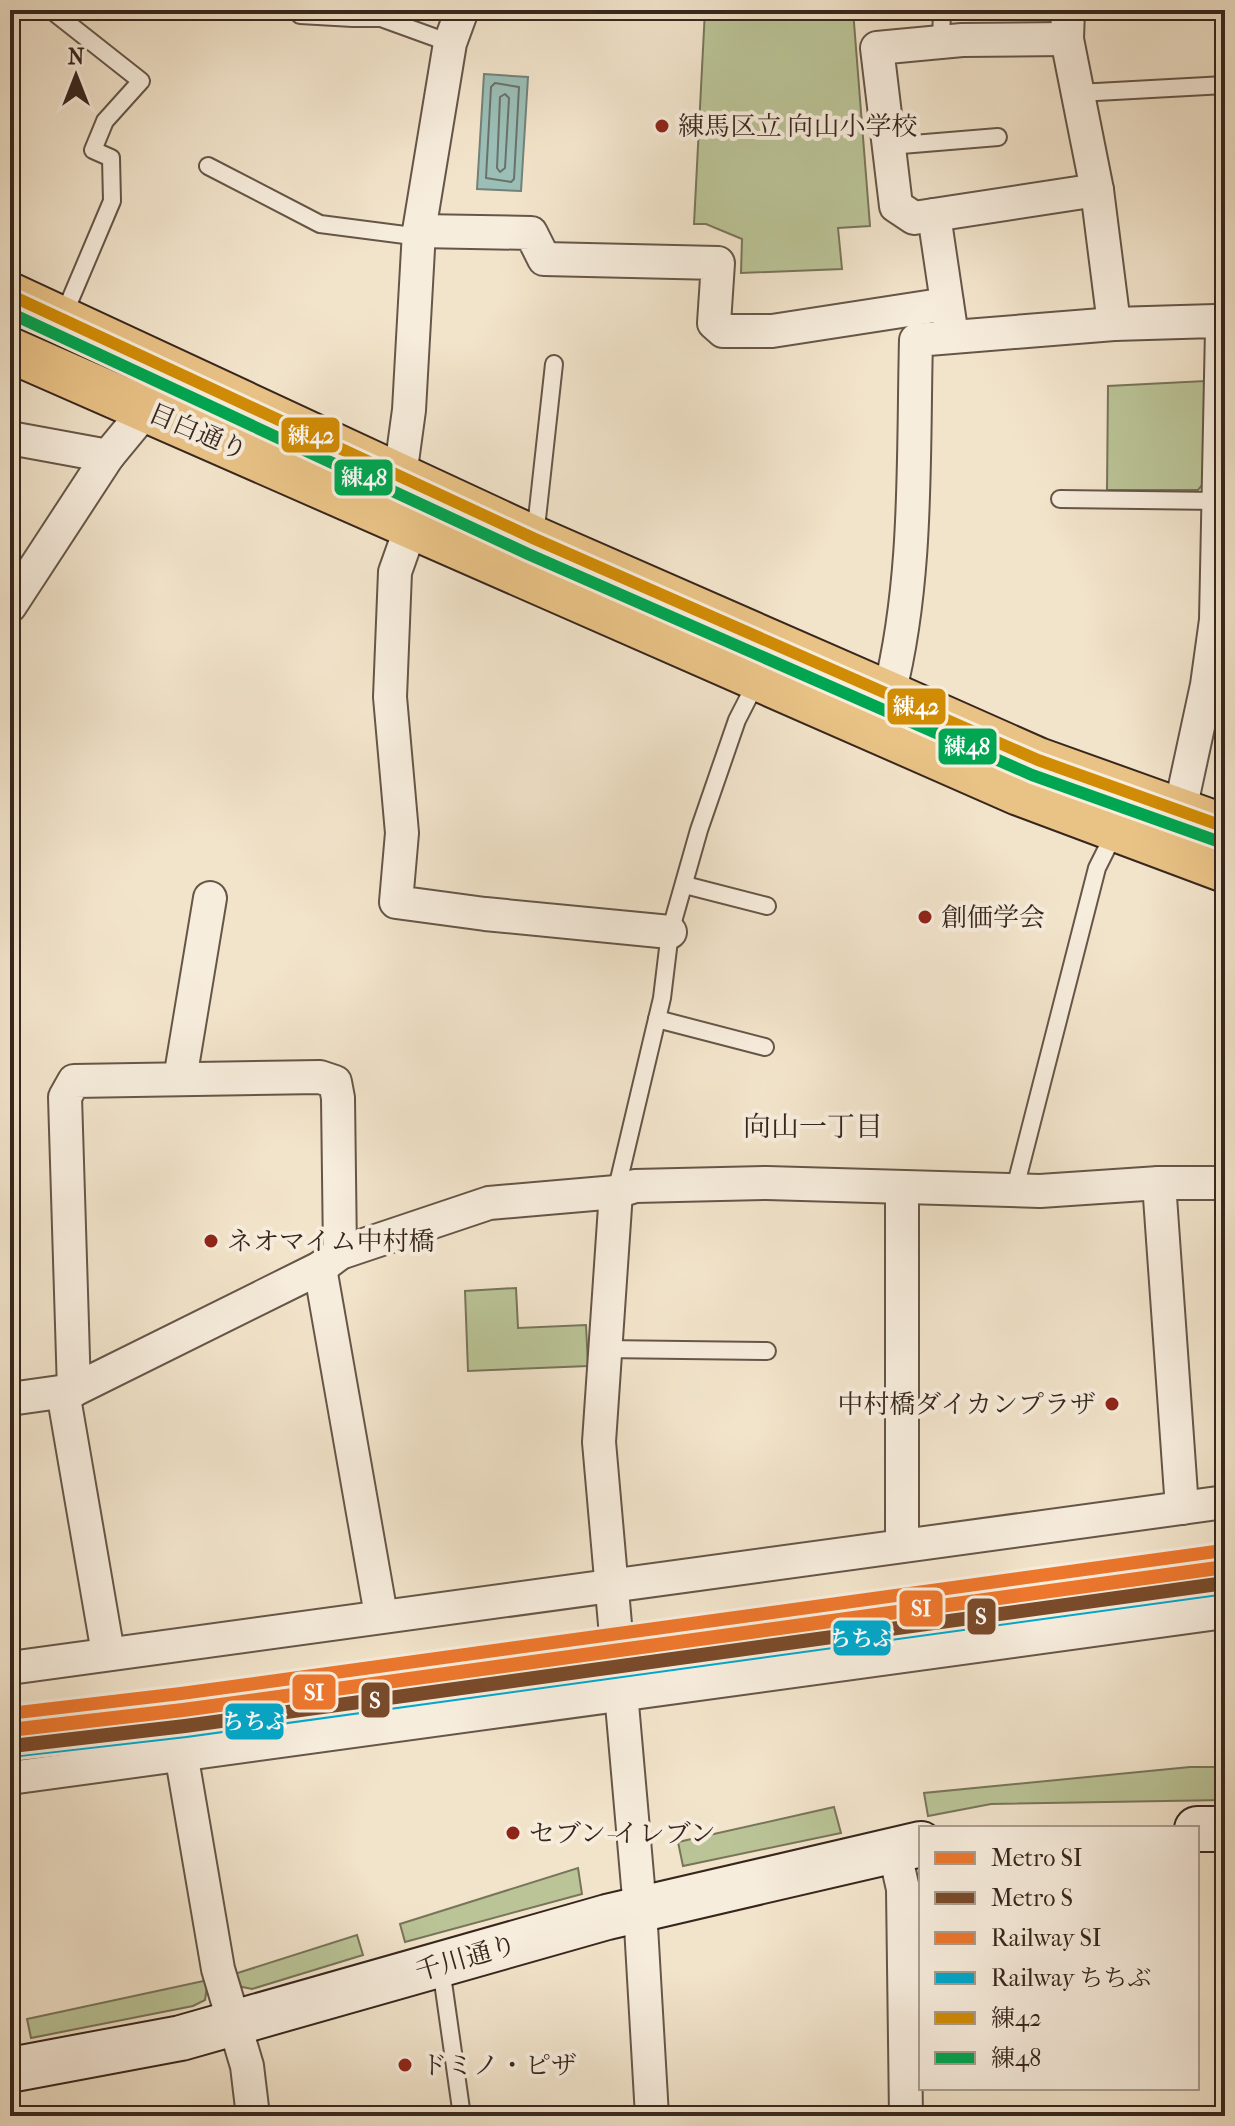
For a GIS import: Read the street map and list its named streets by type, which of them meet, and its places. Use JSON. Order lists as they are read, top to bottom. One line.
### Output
{"streets":{"main road":["目白通り","千川通り"]},"districts":["向山一丁目"],"places":["練馬区立 向山小学校","創価学会","ネオマイム中村橋","中村橋ダイカンプラザ","セブン-イレブン","ドミノ・ピザ"],"lines":["transit line 練42","transit line 練48","rail line SI","metro line SI","metro line S","rail line ちちぶ"],"legend":["Metro SI","Metro S","Railway SI","Railway ちちぶ","練42","練48"],"north":"top"}
